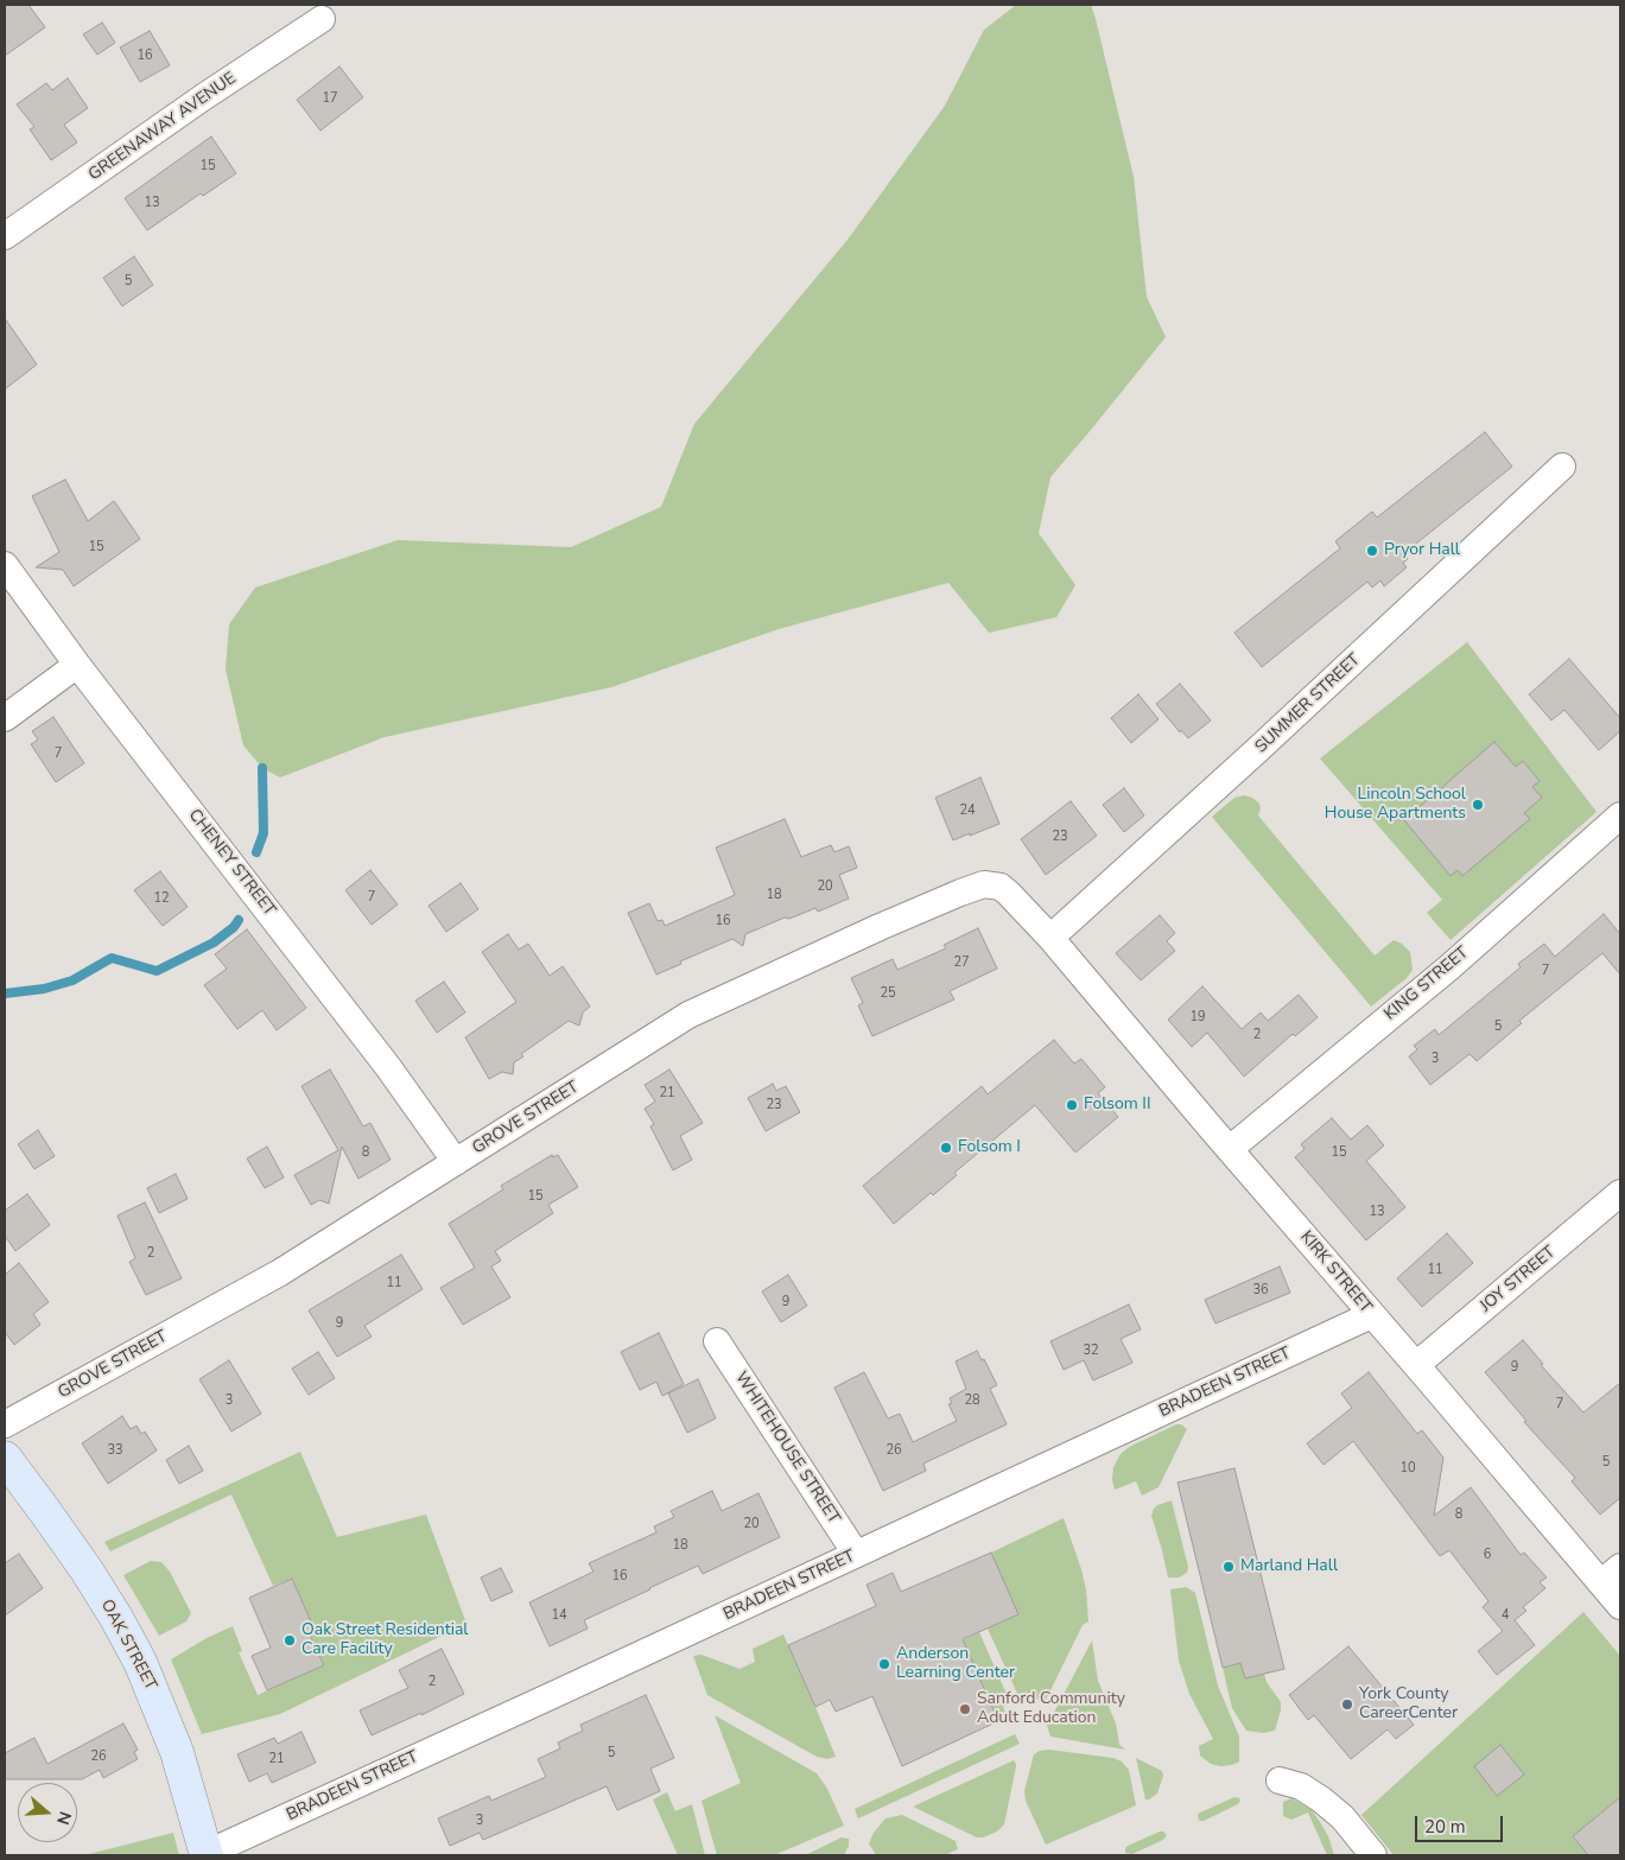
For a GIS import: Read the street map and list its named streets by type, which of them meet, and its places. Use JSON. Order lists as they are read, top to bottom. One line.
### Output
{"streets":{"main road":["OAK STREET"],"street":["GREENAWAY AVENUE","SUMMER STREET","CHENEY STREET","KING STREET","GROVE STREET","KIRK STREET","JOY STREET","BRADEEN STREET","WHITEHOUSE STREET"]},"crossings":[["SUMMER STREET","GROVE STREET"],["SUMMER STREET","KIRK STREET"],["CHENEY STREET","GROVE STREET"],["KING STREET","KIRK STREET"],["GROVE STREET","KIRK STREET"],["KIRK STREET","JOY STREET"],["KIRK STREET","BRADEEN STREET"],["BRADEEN STREET","WHITEHOUSE STREET"],["BRADEEN STREET","OAK STREET"]],"places":["Pryor Hall","Lincoln School House Apartments","Folsom II","Folsom I","Marland Hall","Oak Street Residential Care Facility","Anderson Learning Center","York County CareerCenter","Sanford Community Adult Education"],"house_numbers":["16","17","15","13","5","15","7","24","23","20","18","7","12","16","27","7","25","19","5","2","3","21","23","8","15","15","13","2","11","11","36","9","9","32","9","3","28","7","33","26","5","10","8","20","18","6","16","14","4","2","5","26","21","3"],"scale_bar":"20 m","north":"right"}
